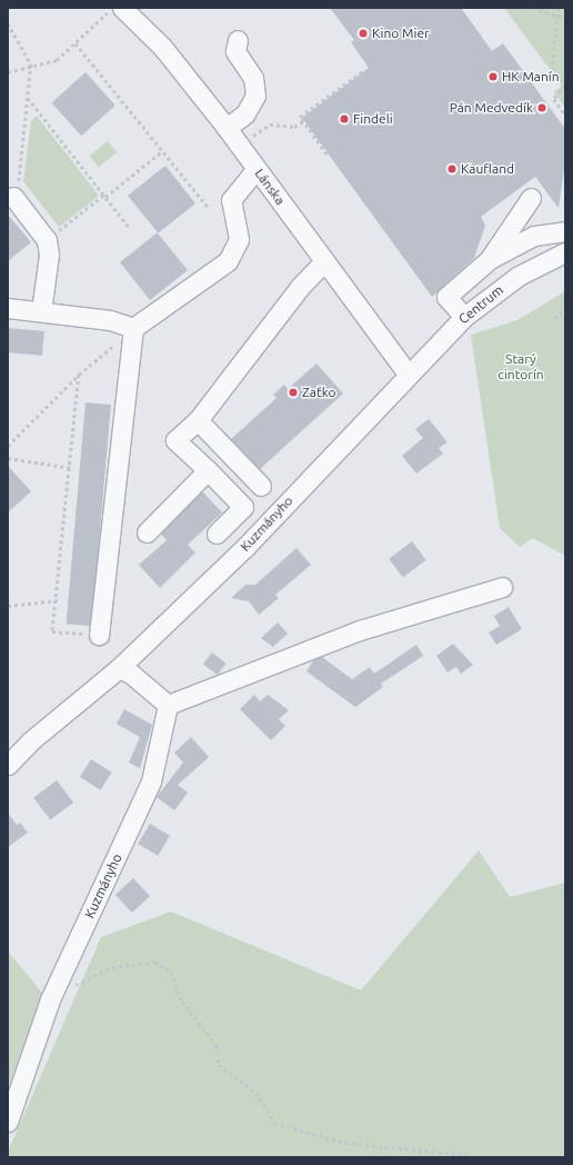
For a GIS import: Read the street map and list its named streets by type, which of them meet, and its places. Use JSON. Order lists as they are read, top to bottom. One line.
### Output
{"streets":{"street":["Lánska","Centrum","Kuzmányho"]},"crossings":[["Lánska","Centrum"],["Lánska","Kuzmányho"],["Centrum","Kuzmányho"]],"parks":["Starý cintorín"],"places":["Kino Mier","HK Manín","Pán Medvedík","Findeli","Kaufland","Zaťko"]}
